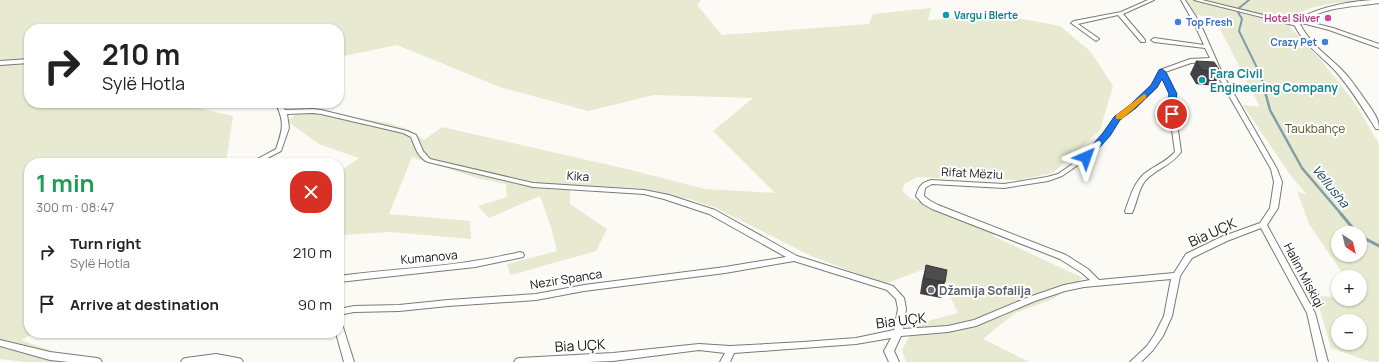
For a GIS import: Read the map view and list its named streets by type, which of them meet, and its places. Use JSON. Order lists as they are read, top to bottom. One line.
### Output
{"streets":{"street":["Rifat Mëziu","Kika","Bia UÇK","Kumanova","Halim Miskiqi","Nezir Spanca"]},"crossings":[["Rifat Mëziu","Bia UÇK"],["Kika","Bia UÇK"],["Kika","Nezir Spanca"],["Bia UÇK","Halim Miskiqi"]],"water":["Vellusha"],"parks":["Taukbahçe"],"places":["Vargu i Blerte","Hotel Silver","Top Fresh","Crazy Pet","Fara Civil Engineering Company","Džamija Sofalija"],"north":"bottom right","page":{"turn":["210 m","Sylë Hotla"],"heading":["1 min","300 m · 08:47"],"map_buttons":["+","−"],"list":[{"name":"Turn right","note":"Sylë Hotla","value":"210 m"},{"name":"Arrive at destination","value":"90 m"}]}}
